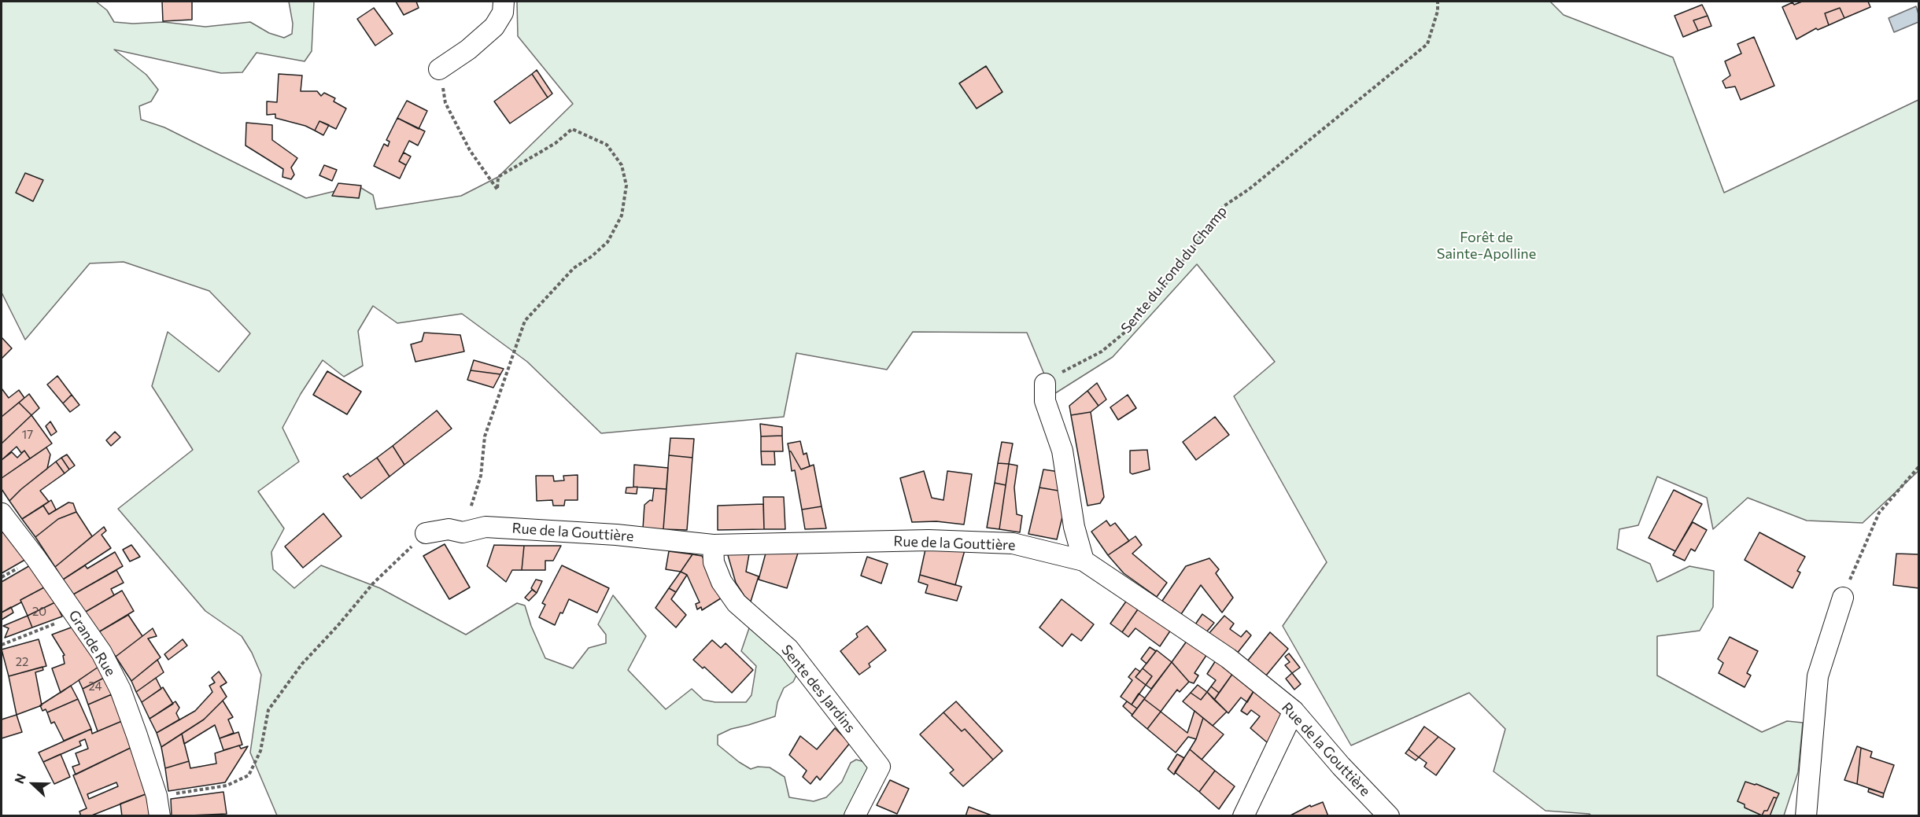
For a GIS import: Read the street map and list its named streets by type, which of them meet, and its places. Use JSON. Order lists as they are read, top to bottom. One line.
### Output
{"streets":{"street":["Rue de la Gouttière","Grande Rue","Sente des Jardins"],"path":["Sente du Fond du Champ"]},"crossings":[["Rue de la Gouttière","Sente des Jardins"]],"parks":["Forêt de Sainte-Apolline"],"house_numbers":["17","20","22","24"],"north":"left"}
